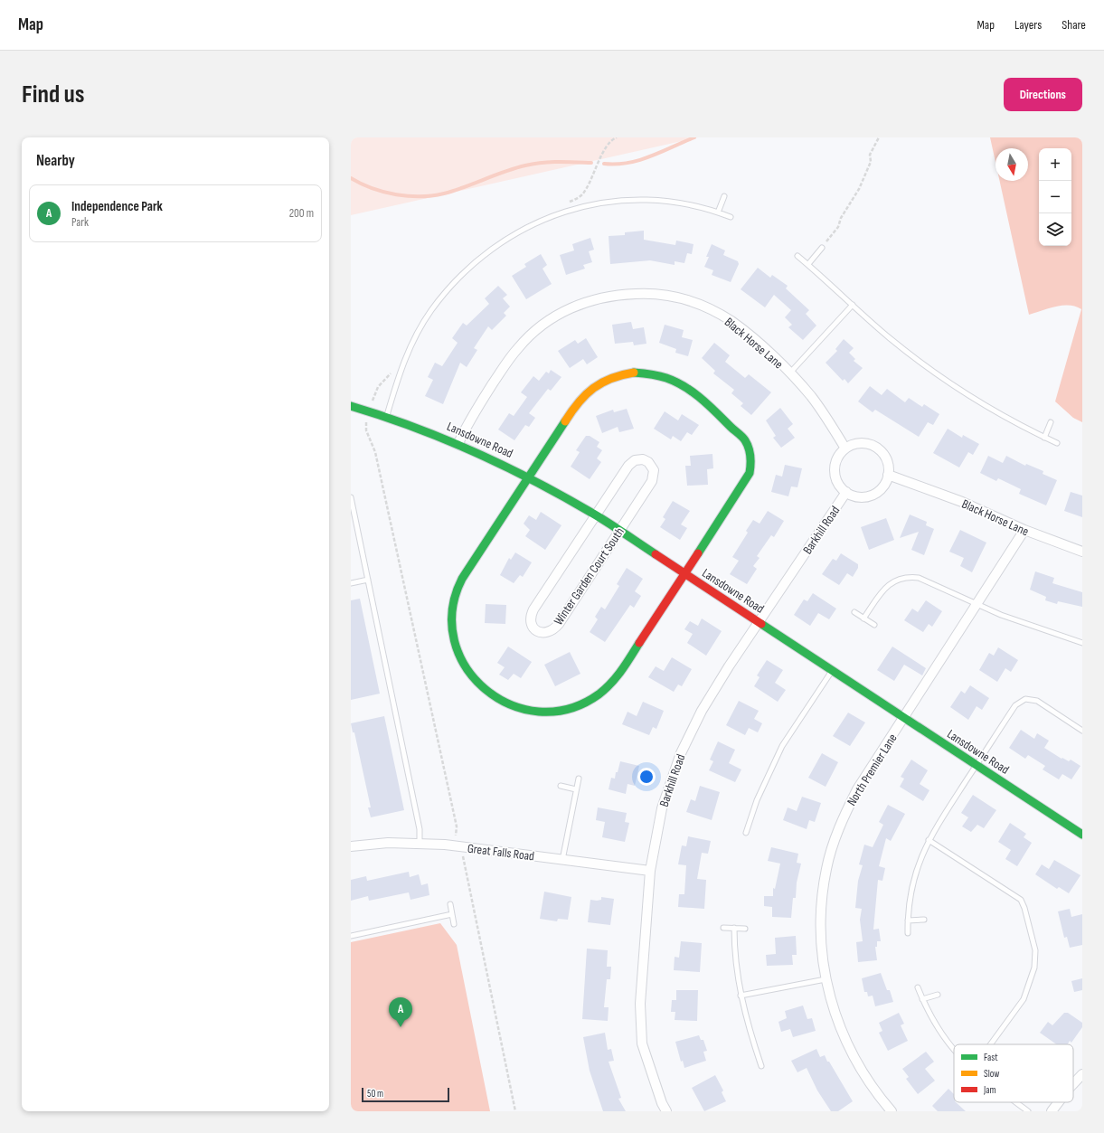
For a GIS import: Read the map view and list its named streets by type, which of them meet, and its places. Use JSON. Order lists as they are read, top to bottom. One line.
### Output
{"streets":{"street":["Black Horse Lane","Lansdowne Road","Barkhill Road","Winter Garden Court South","North Premier Lane","Great Falls Road"]},"crossings":[["Black Horse Lane","Lansdowne Road"],["Black Horse Lane","Barkhill Road"],["Black Horse Lane","North Premier Lane"],["Lansdowne Road","Barkhill Road"],["Lansdowne Road","Winter Garden Court South"],["Lansdowne Road","North Premier Lane"],["Barkhill Road","Great Falls Road"]],"legend":["Fast","Slow","Jam"],"scale_bar":"50 m","north":"bottom","page":{"header":"Map","nav":["Map","Layers","Share"],"buttons":"Directions","title":"Find us","heading":"Nearby","map_buttons":["+","−"],"list":[{"mark":"A","name":"Independence Park","note":"Park","value":"200 m"}],"pins":"A","scale":"50 m"}}
